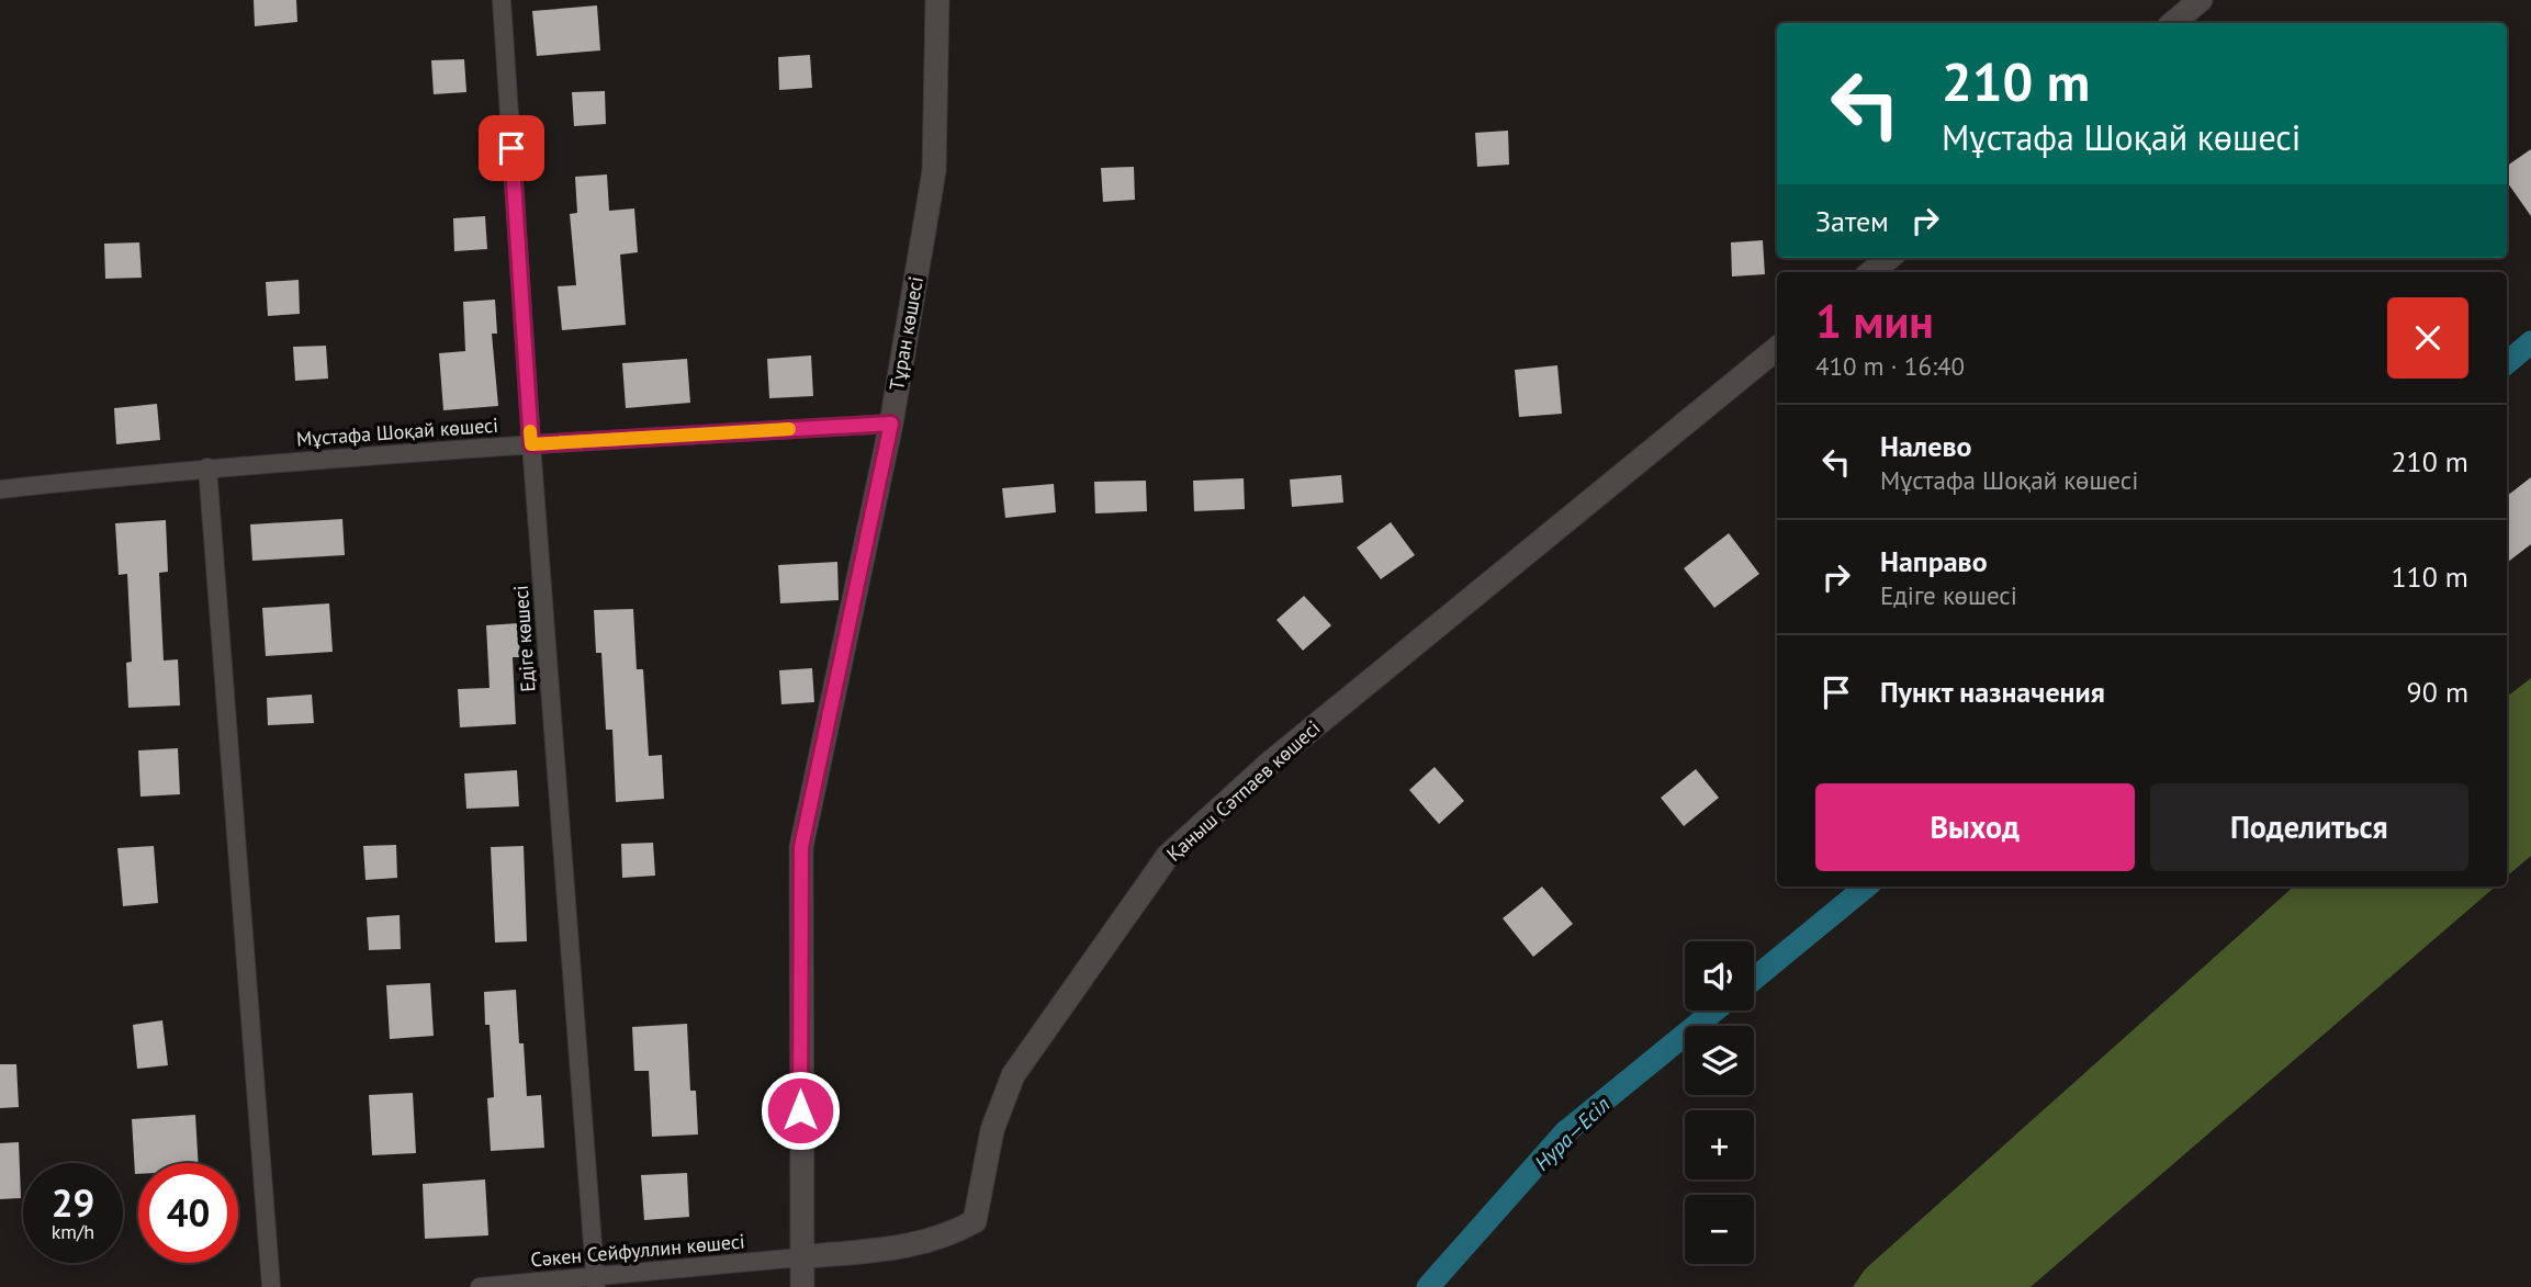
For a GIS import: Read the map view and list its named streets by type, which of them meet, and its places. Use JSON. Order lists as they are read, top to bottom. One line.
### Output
{"streets":{"street":["Тұран көшесі","Мұстафа Шоқай көшесі","Едіге көшесі","Қаныш Сәтпаев көшесі","Сәкен Сейфуллин көшесі"]},"crossings":[["Тұран көшесі","Мұстафа Шоқай көшесі"],["Тұран көшесі","Қаныш Сәтпаев көшесі"],["Тұран көшесі","Сәкен Сейфуллин көшесі"],["Мұстафа Шоқай көшесі","Едіге көшесі"],["Едіге көшесі","Сәкен Сейфуллин көшесі"],["Қаныш Сәтпаев көшесі","Сәкен Сейфуллин көшесі"]],"water":["Нура—Есіл"],"page":{"turn":["210 m","Мұстафа Шоқай көшесі"],"then":"Затем","heading":["1 мин","410 m · 16:40"],"list":[{"name":"Налево","note":"Мұстафа Шоқай көшесі","value":"210 m"},{"name":"Направо","note":"Едіге көшесі","value":"110 m"},{"name":"Пункт назначения","value":"90 m"}],"buttons":["Выход","Поделиться"],"map_buttons":["+","−"],"speed":"29 km/h","limit":"40"}}
